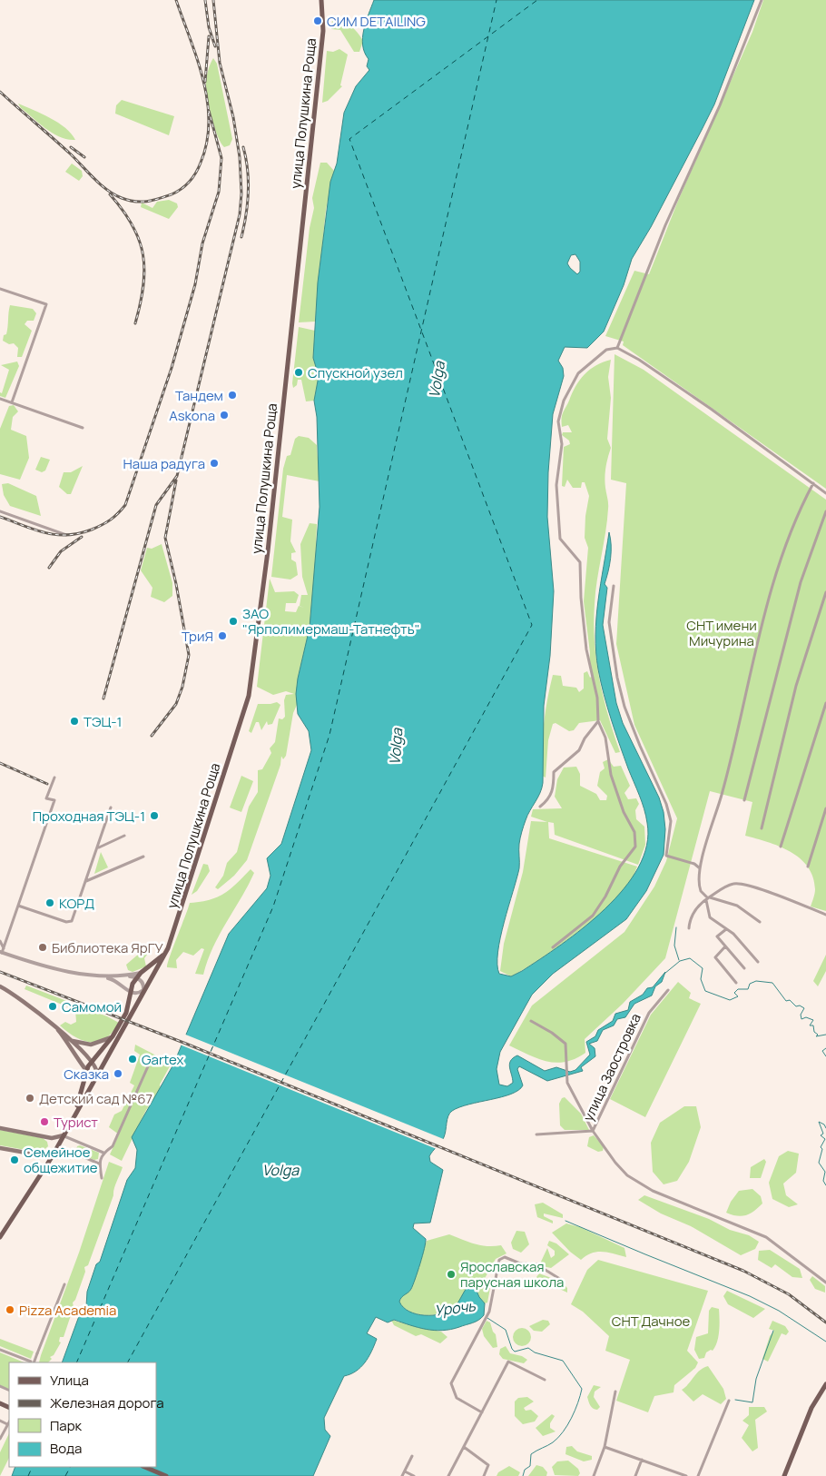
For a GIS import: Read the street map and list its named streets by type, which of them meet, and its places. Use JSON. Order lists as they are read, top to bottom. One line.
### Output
{"streets":{"main road":["улица Полушкина Роща"],"street":["улица Заостровка"]},"water":["Volga","Урочь"],"parks":["СНТ имени Мичурина","СНТ Дачное"],"places":["СИМ DETAILING","Спускной узел","Тандем","Askona","Наша радуга","ЗАО \"Ярполимермаш-Татнефть\"","ТриЯ","ТЭЦ-1","Проходная ТЭЦ-1","КОРД","Библиотека ЯрГУ","Самомой","Gartex","Сказка","Детский сад №67","Турист","Семейное общежитие","Ярославская парусная школа","Pizza Academia"],"legend":["Улица","Железная дорога","Парк","Вода"]}
